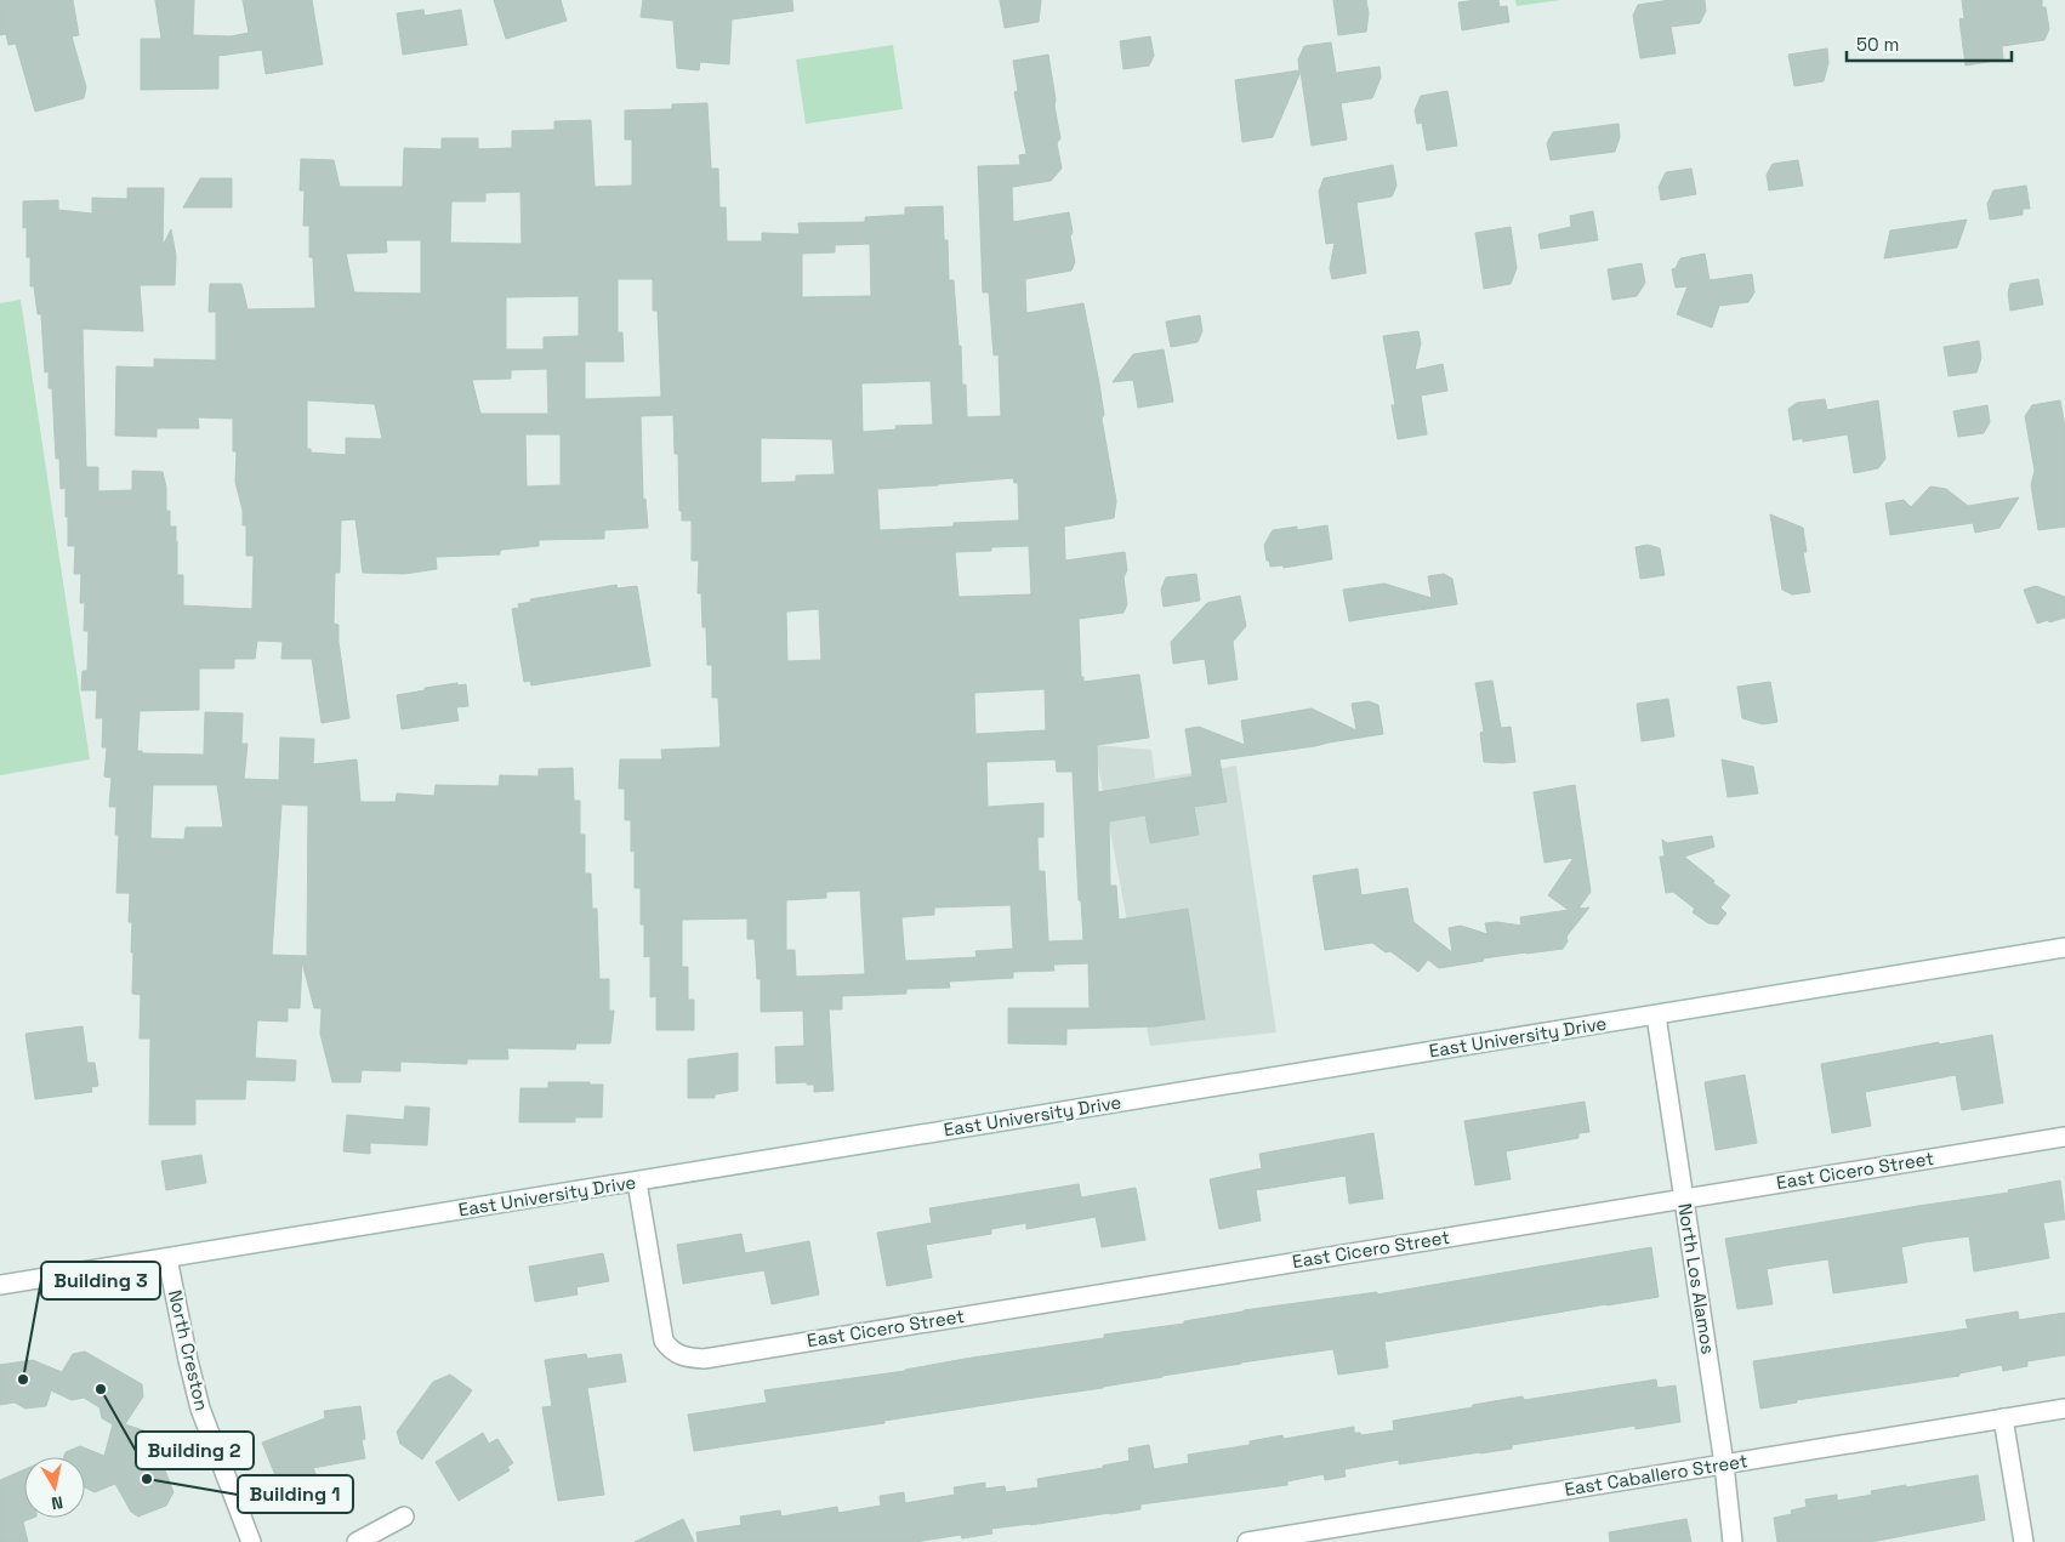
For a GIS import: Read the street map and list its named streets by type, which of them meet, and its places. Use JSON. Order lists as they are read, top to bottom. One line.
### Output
{"streets":{"street":["East University Drive","East Cicero Street","North Los Alamos","North Creston","East Caballero Street"]},"crossings":[["East University Drive","East Cicero Street"],["East University Drive","North Los Alamos"],["East University Drive","North Creston"],["East Cicero Street","North Los Alamos"],["North Los Alamos","East Caballero Street"]],"places":["Building 3","Building 2","Building 1"],"scale_bar":"50 m","north":"bottom"}
